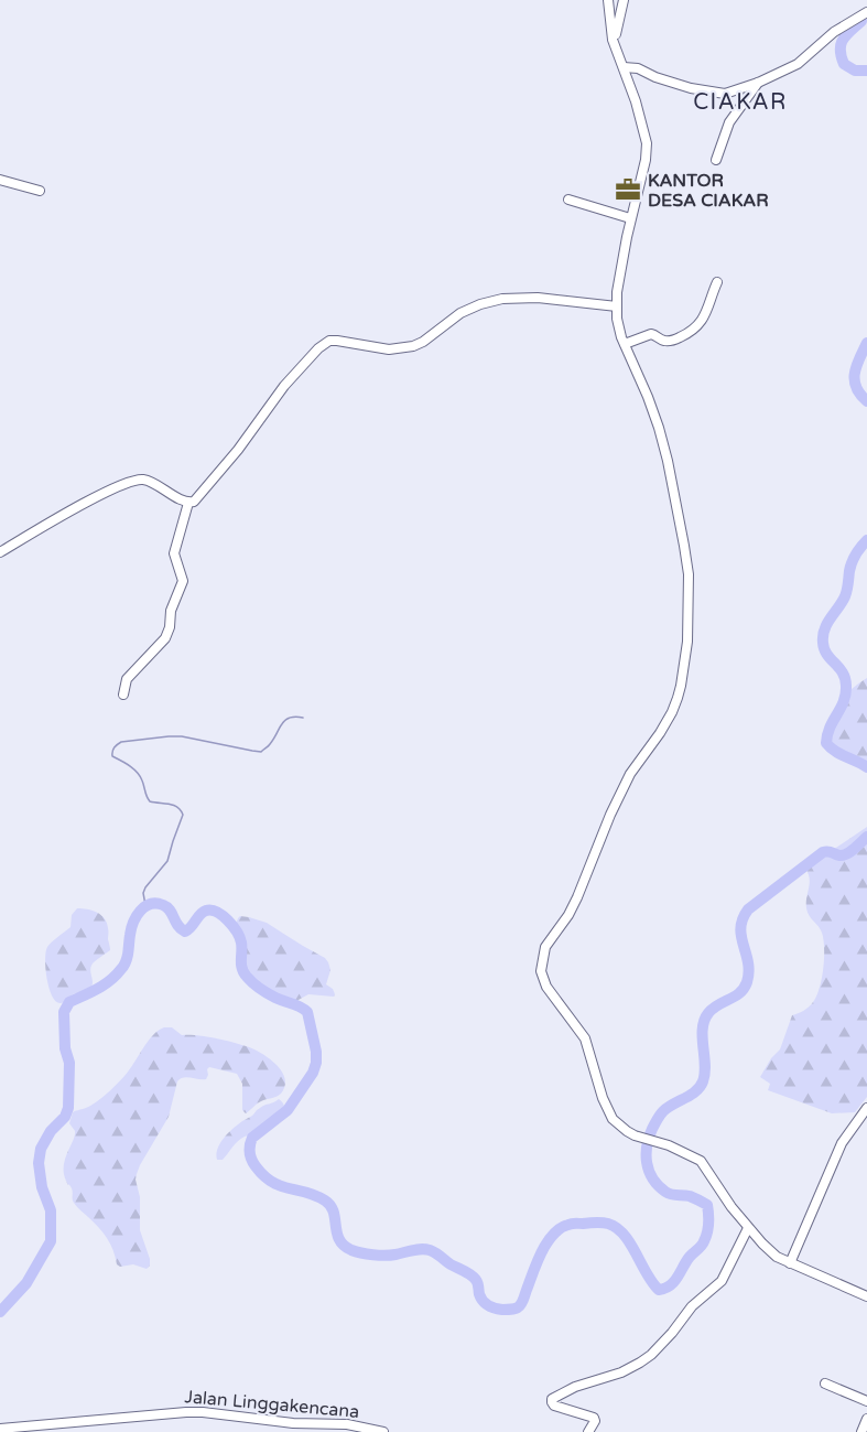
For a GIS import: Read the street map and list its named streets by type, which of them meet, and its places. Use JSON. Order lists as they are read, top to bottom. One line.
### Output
{"streets":{"street":["Jalan Linggakencana"]},"districts":["CIAKAR"],"places":{"office":["KANTOR DESA CIAKAR"]}}
